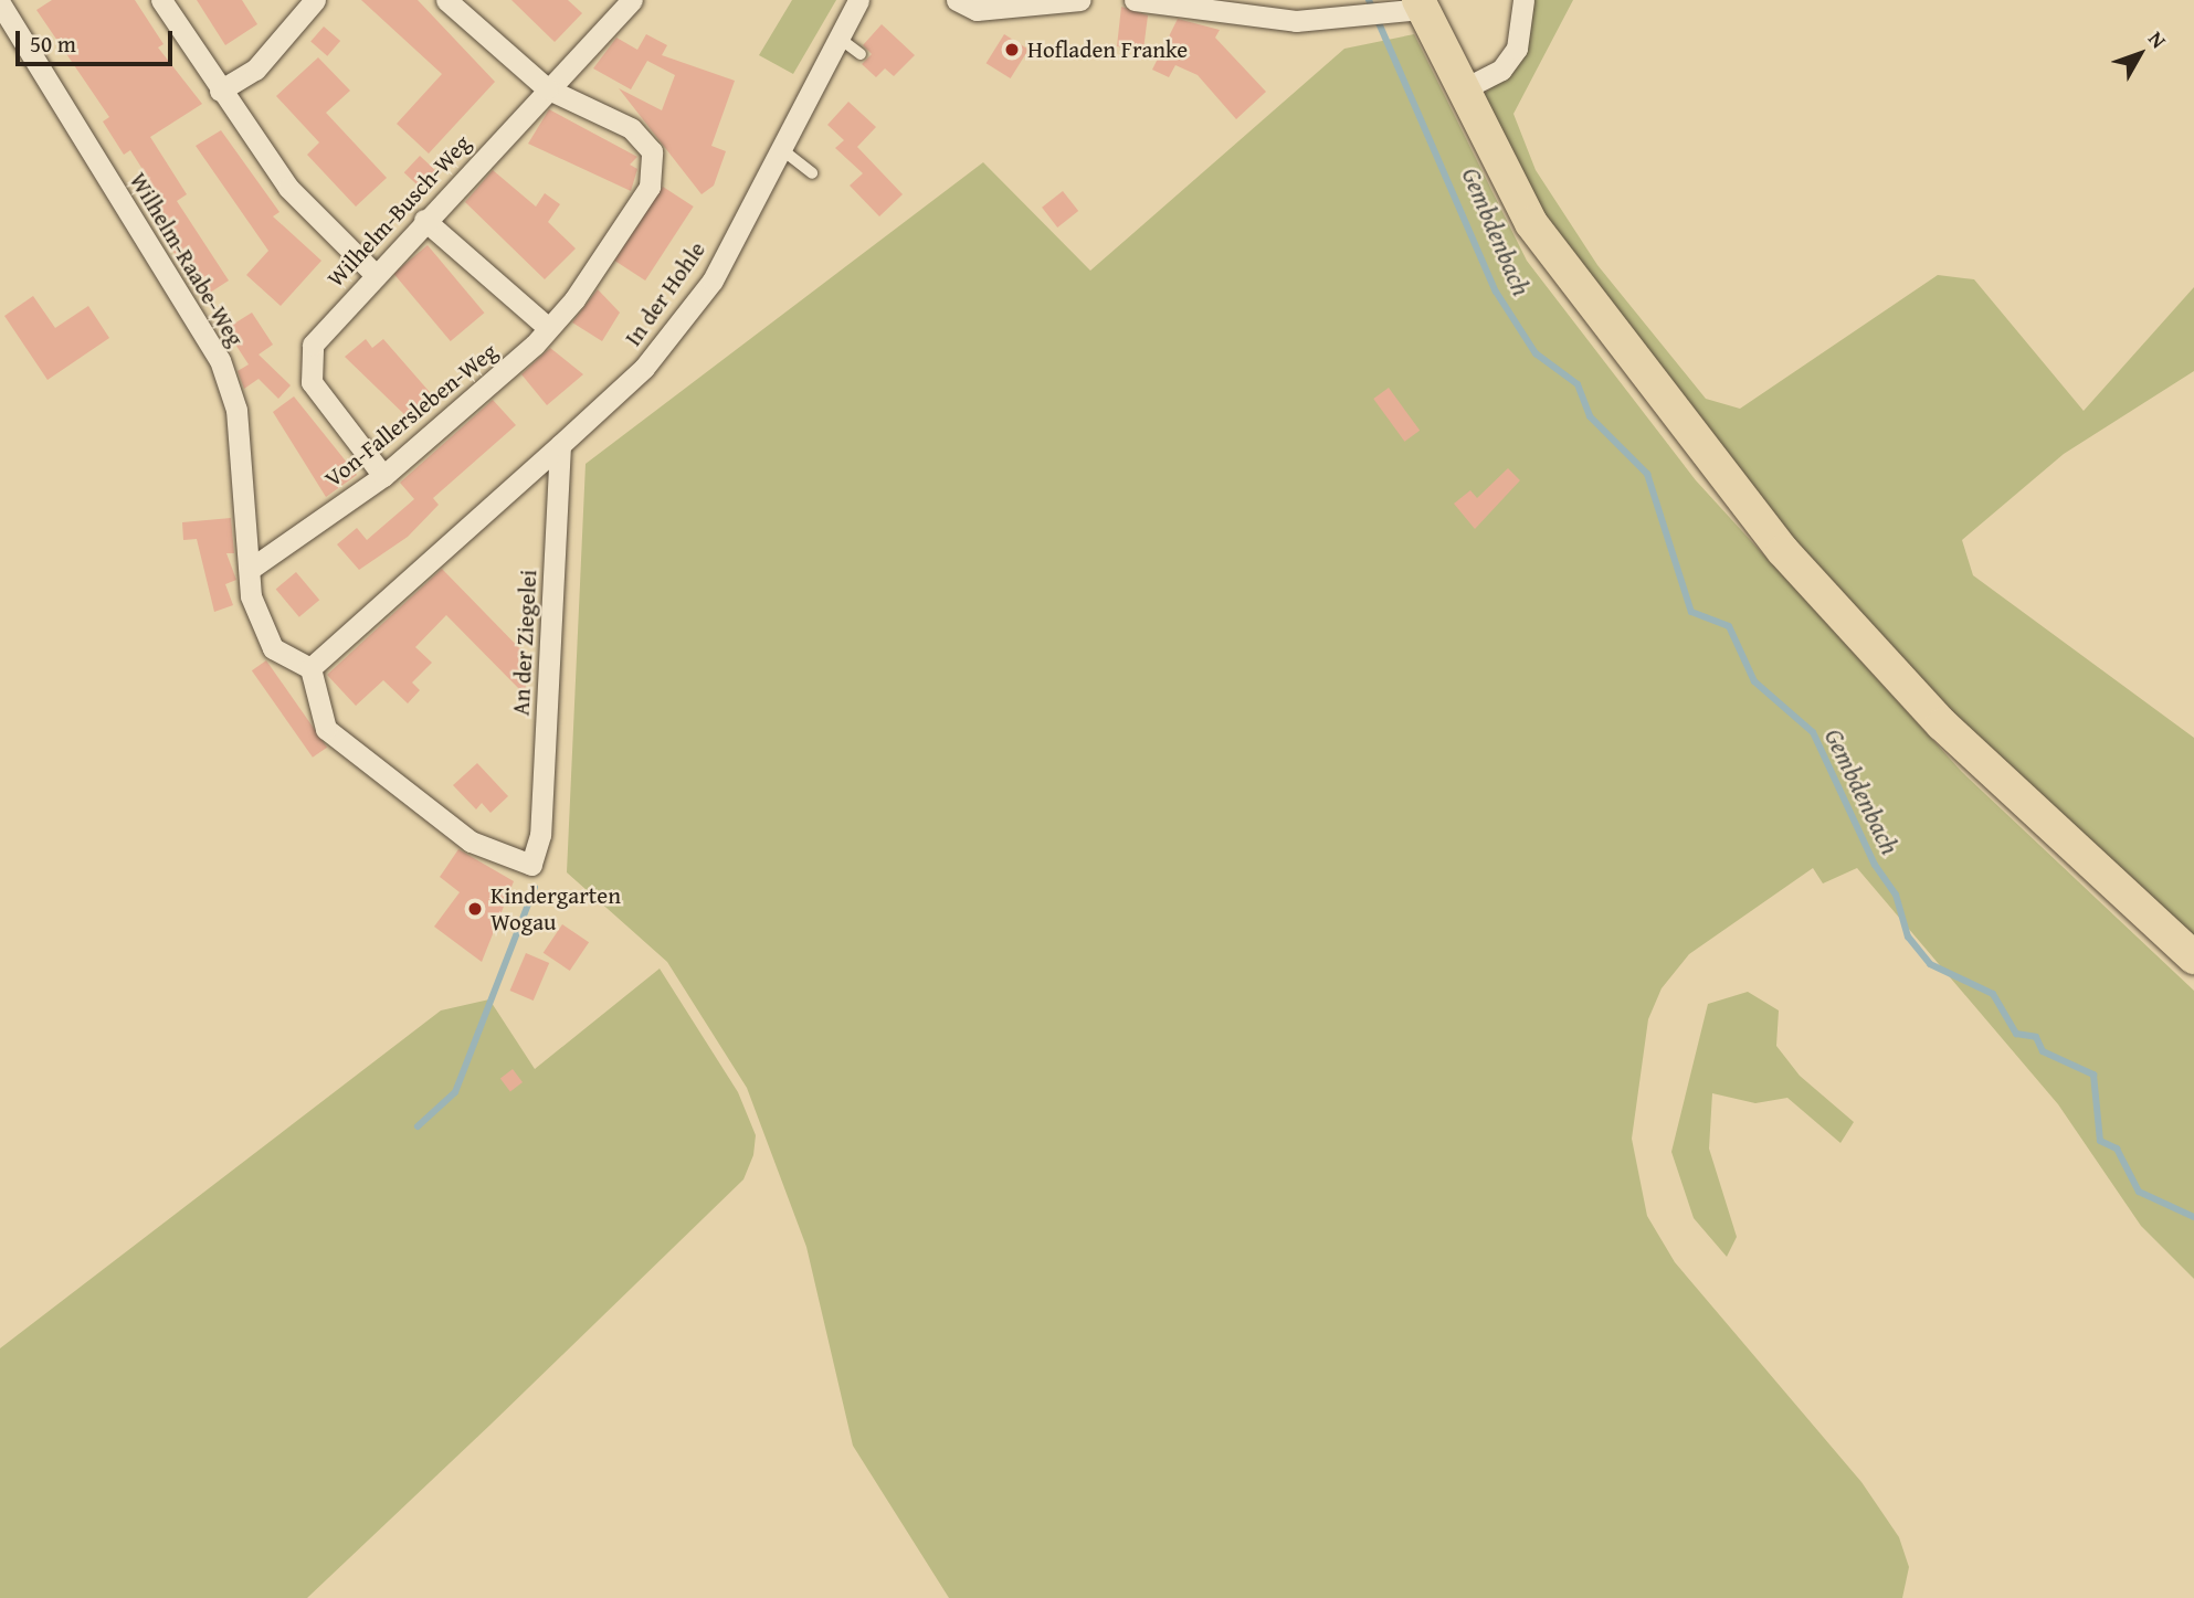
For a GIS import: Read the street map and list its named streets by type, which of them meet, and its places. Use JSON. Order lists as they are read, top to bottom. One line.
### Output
{"streets":{"street":["Wilhelm-Busch-Weg","Wilhelm-Raabe-Weg","In der Hohle","Von-Fallersleben-Weg","An der Ziegelei"]},"crossings":[["Wilhelm-Busch-Weg","Von-Fallersleben-Weg"],["Wilhelm-Raabe-Weg","Von-Fallersleben-Weg"],["In der Hohle","An der Ziegelei"]],"water":["Gembdenbach"],"places":["Hofladen Franke","Kindergarten Wogau"],"scale_bar":"50 m","north":"top right"}
